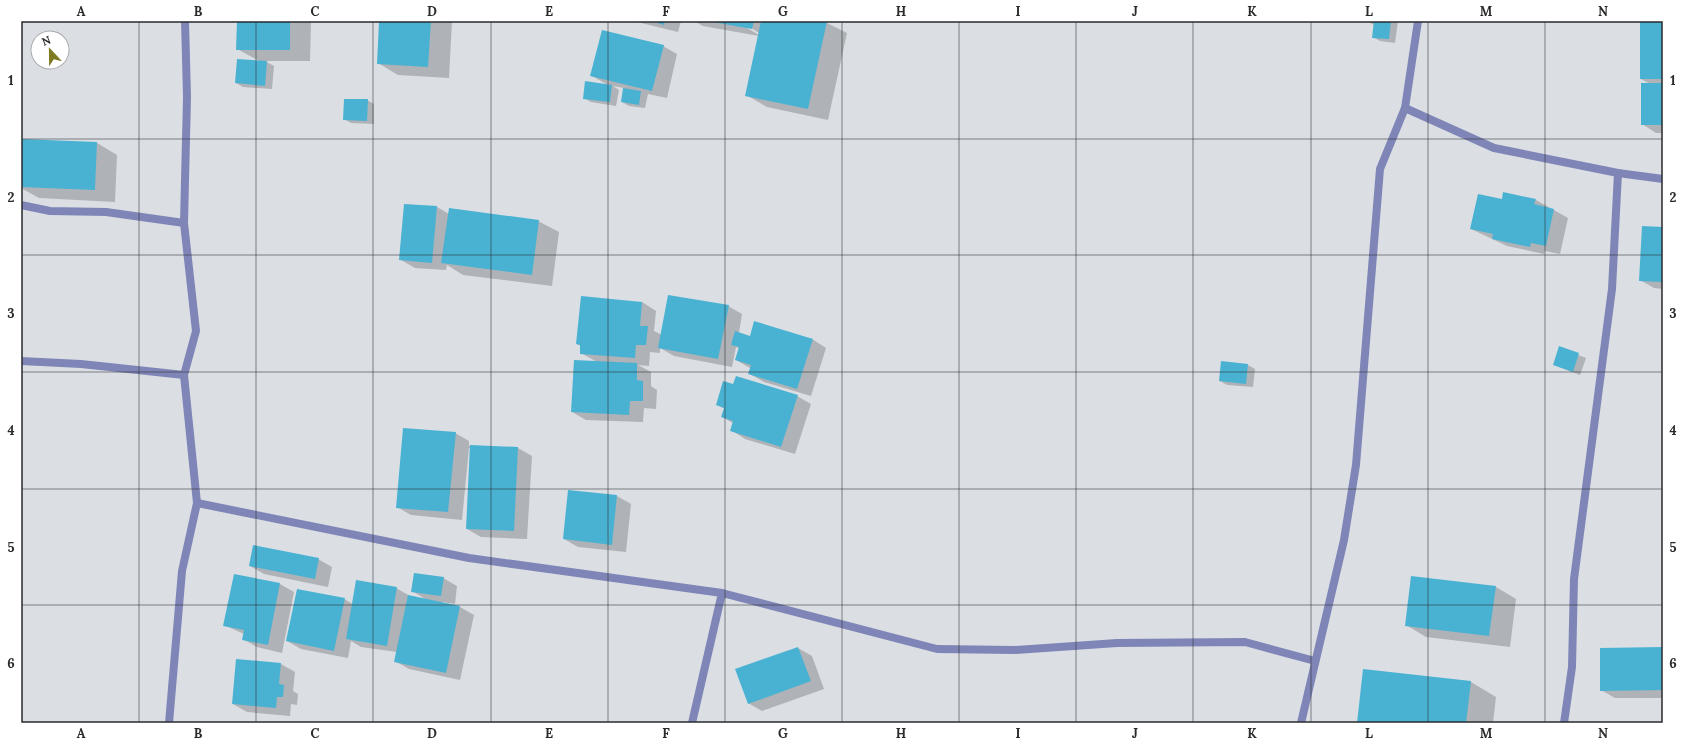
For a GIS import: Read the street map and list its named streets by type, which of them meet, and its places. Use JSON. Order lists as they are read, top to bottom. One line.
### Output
{"north":"top","grid":{"columns":["A","B","C","D","E","F","G","H","I","J","K","L","M","N"],"rows":["1","2","3","4","5","6"]}}
